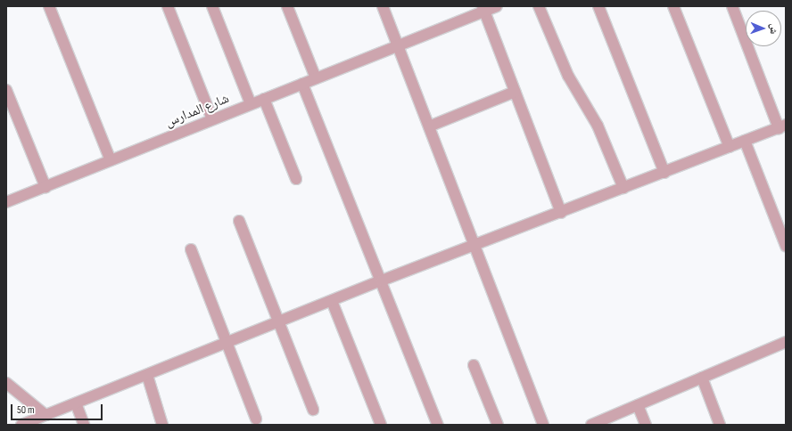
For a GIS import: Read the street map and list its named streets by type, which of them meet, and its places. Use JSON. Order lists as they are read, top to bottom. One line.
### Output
{"streets":{"street":["شارع المدارس"]},"scale_bar":"50 m","north":"right"}
